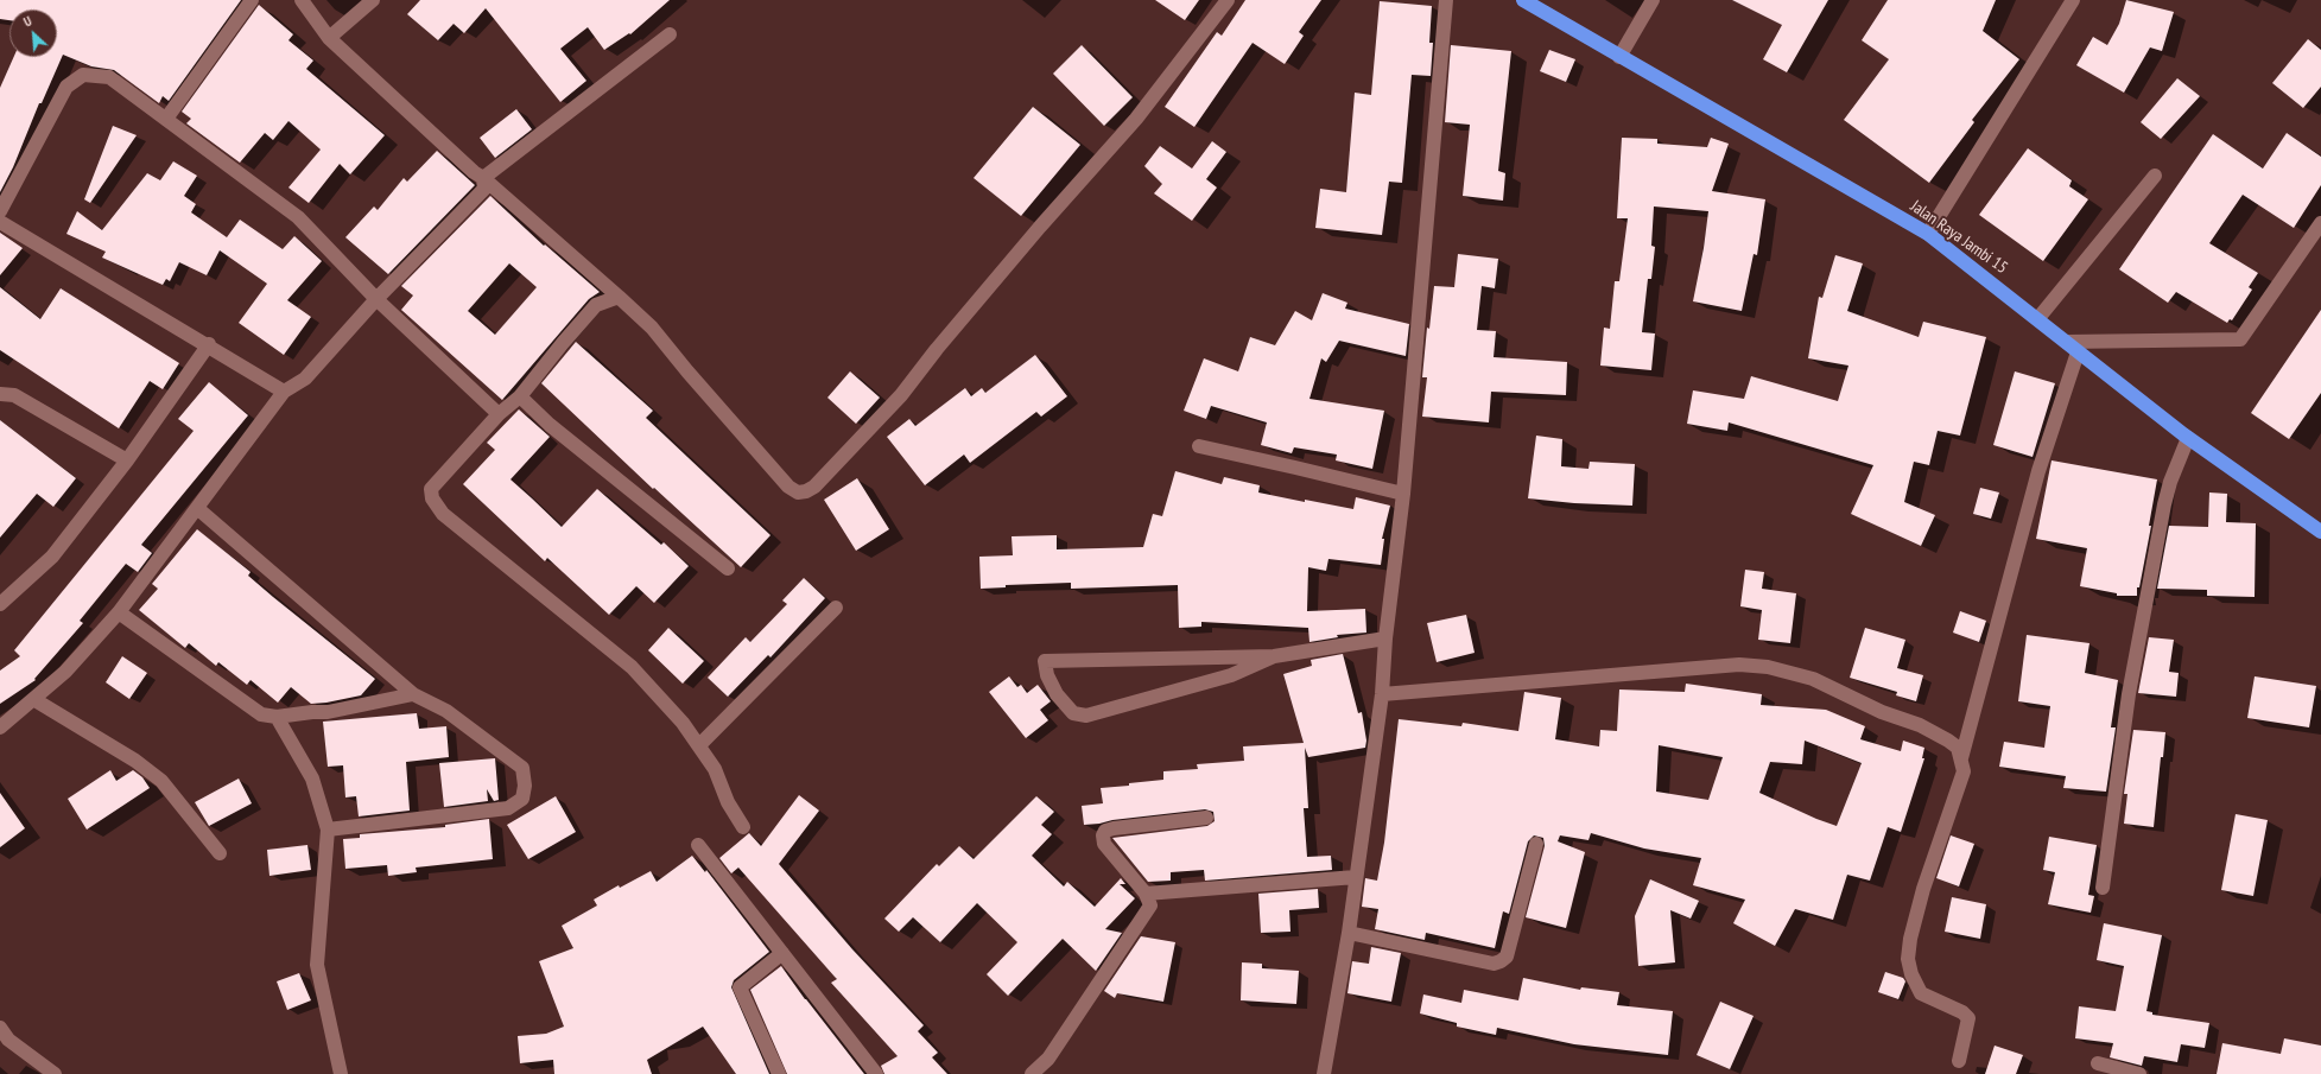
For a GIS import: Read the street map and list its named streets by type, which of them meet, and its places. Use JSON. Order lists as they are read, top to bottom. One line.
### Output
{"streets":{"highway":["Jalan Raya Jambi 15"]},"north":"top left"}
